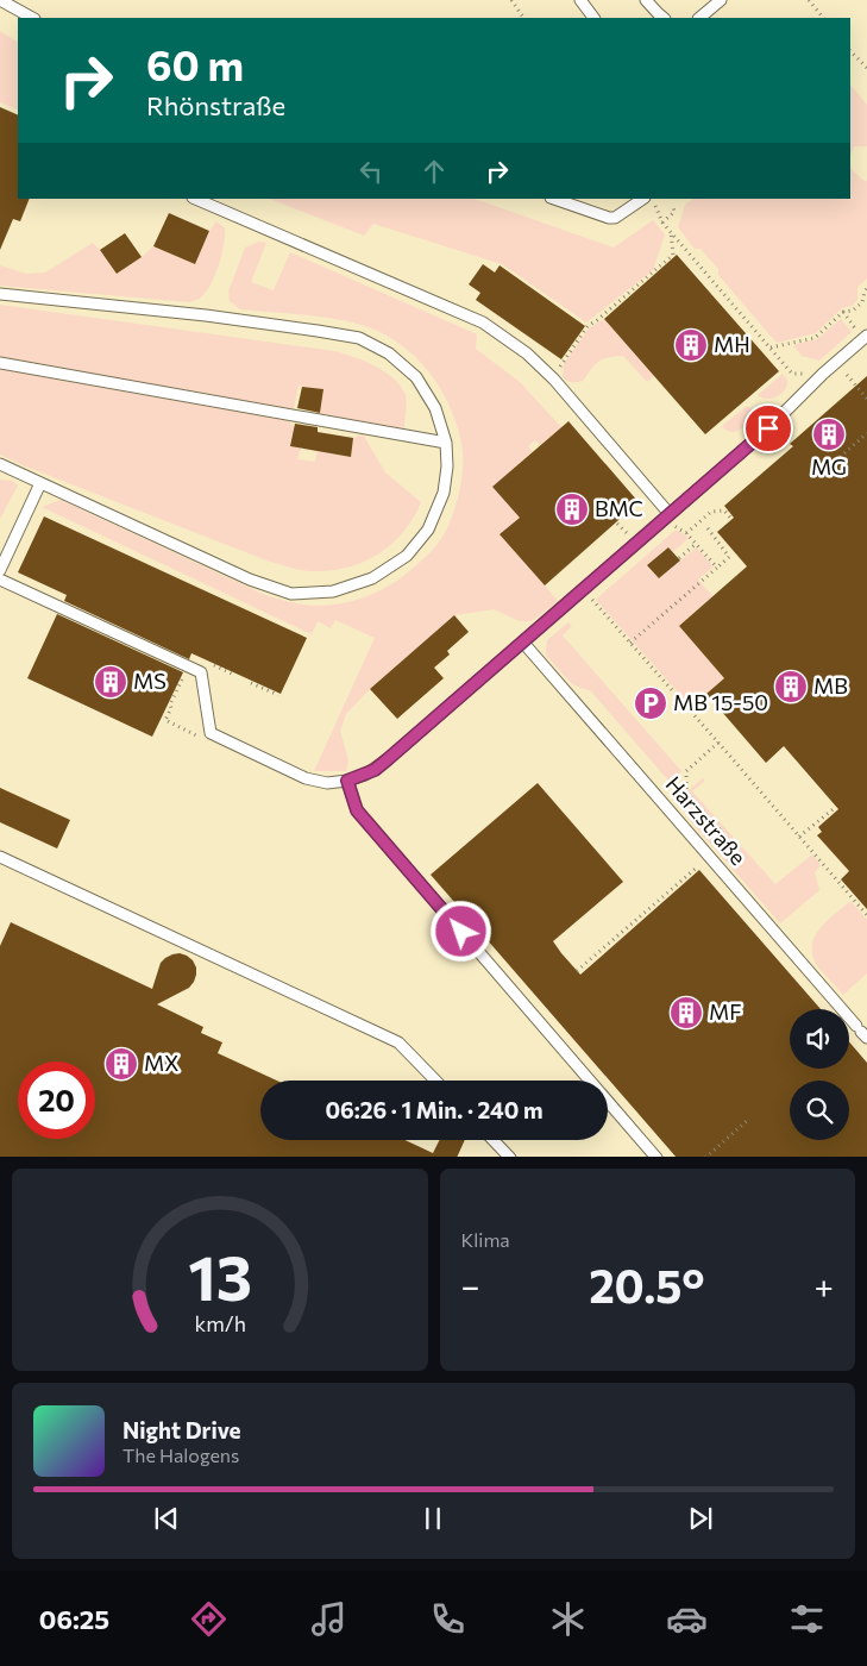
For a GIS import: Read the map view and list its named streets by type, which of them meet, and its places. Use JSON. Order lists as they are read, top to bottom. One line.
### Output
{"streets":{"lane":["Harzstraße"]},"places":{"building":["MH","MG","BMC","MS","MB","MF","MX"],"parking":["MB 15-50"]},"page":{"turn":["60 m","Rhönstraße"],"limit":"20","trip":"06:26 · 1 Min. · 240 m","tile":"Klima","heat":["−","20.5°","+"],"song":["Night Drive","The Halogens"],"tabs":"06:25","gauge":["13","km/h"]}}
